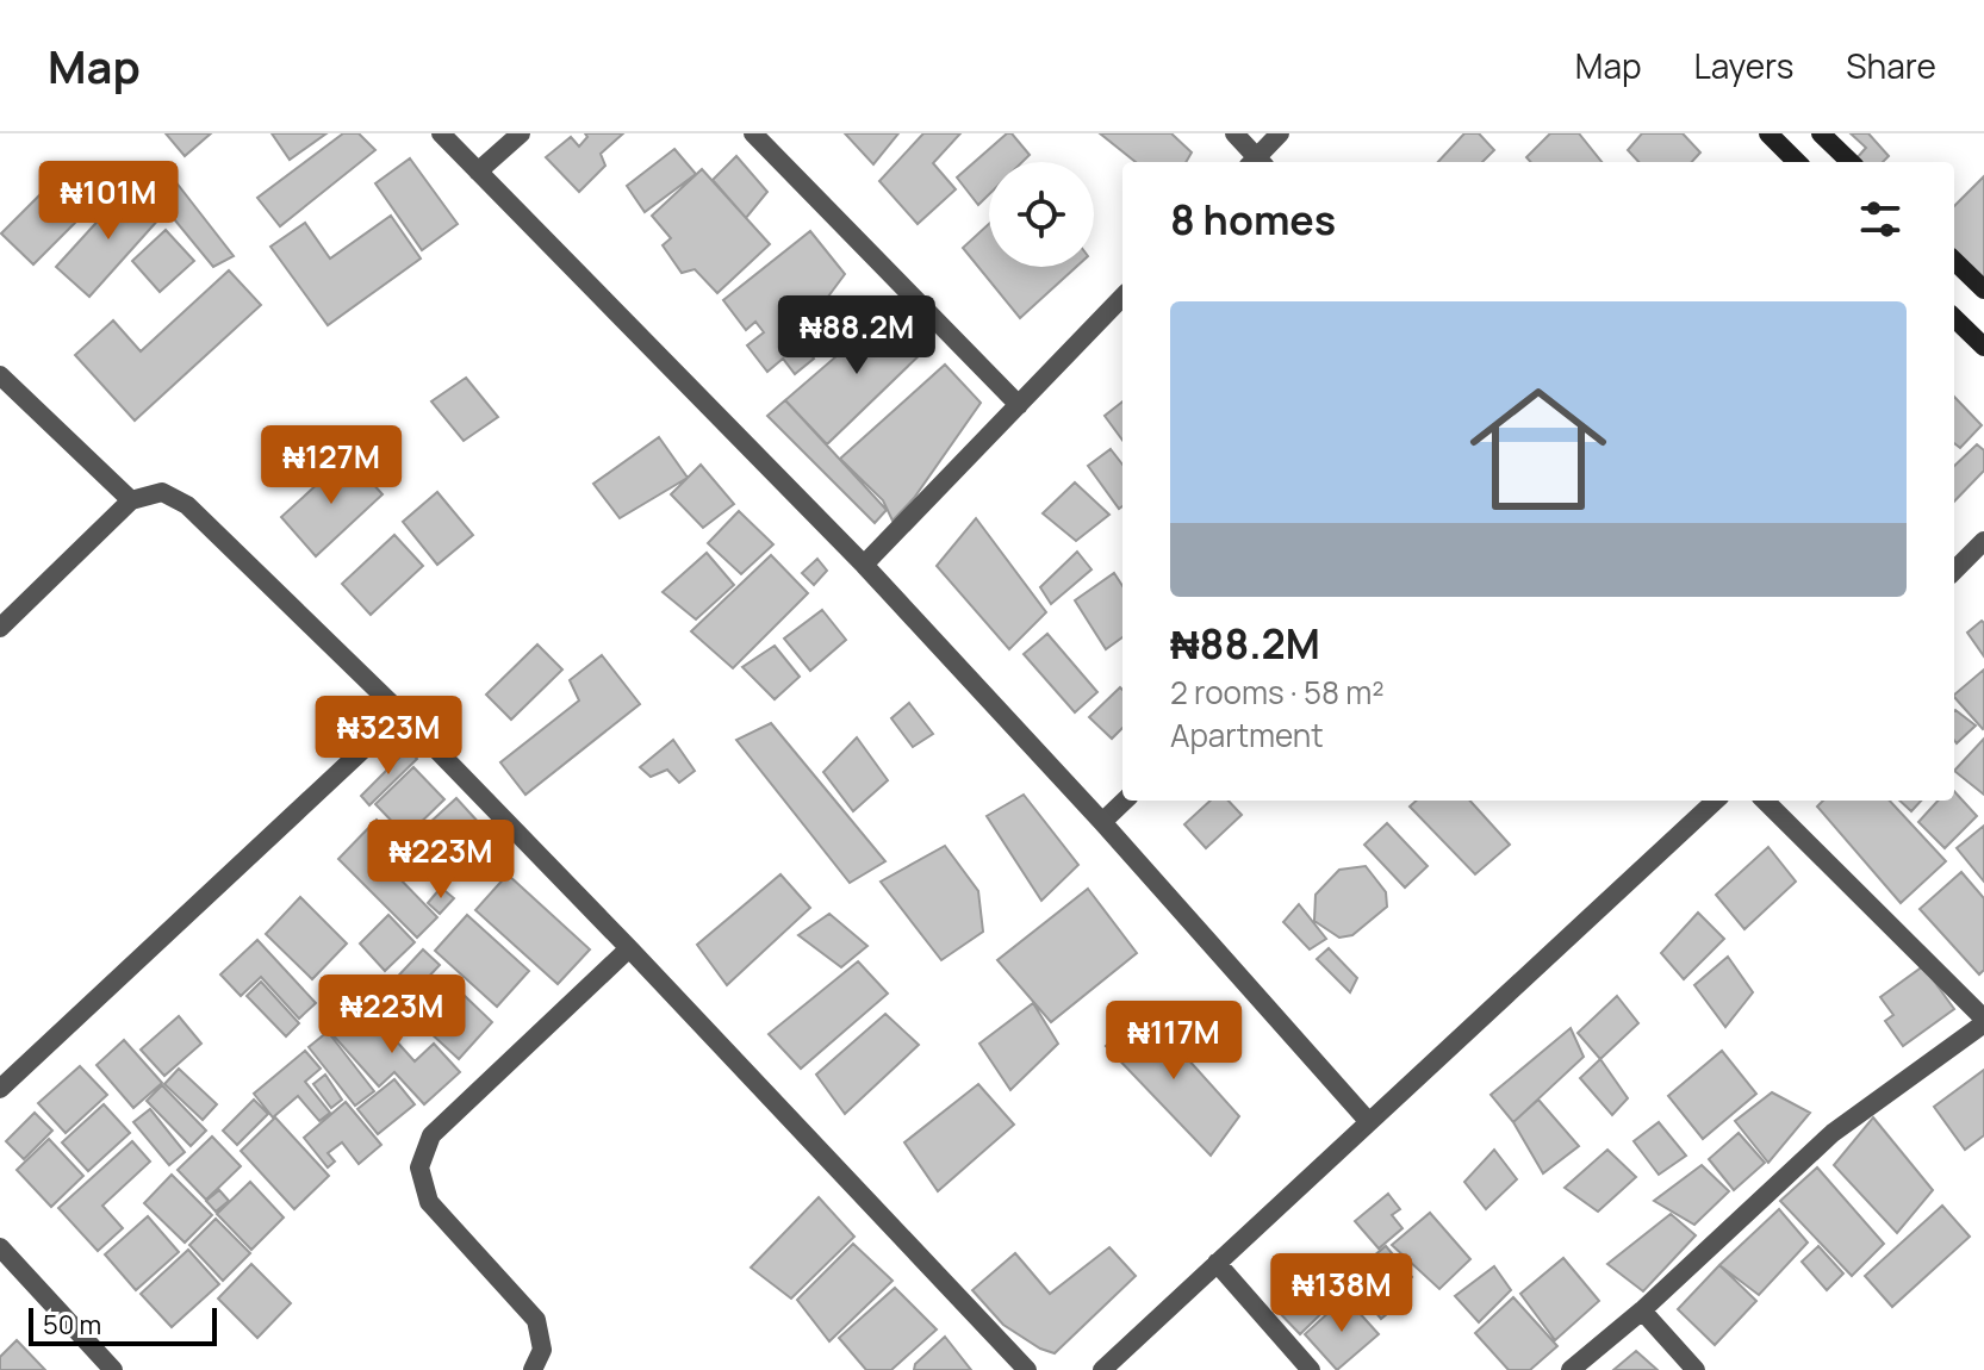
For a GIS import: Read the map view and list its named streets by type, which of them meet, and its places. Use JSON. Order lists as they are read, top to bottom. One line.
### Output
{"scale_bar":"50 m","page":{"header":"Map","nav":["Map","Layers","Share"],"price":["₦101M","₦88.2M","₦127M","₦323M","₦223M","₦223M","₦117M","₦138M"],"heading":"8 homes","list":[{"name":"₦88.2M","note":"2 rooms · 58 m² · Apartment"}],"scale":"50 m"}}
